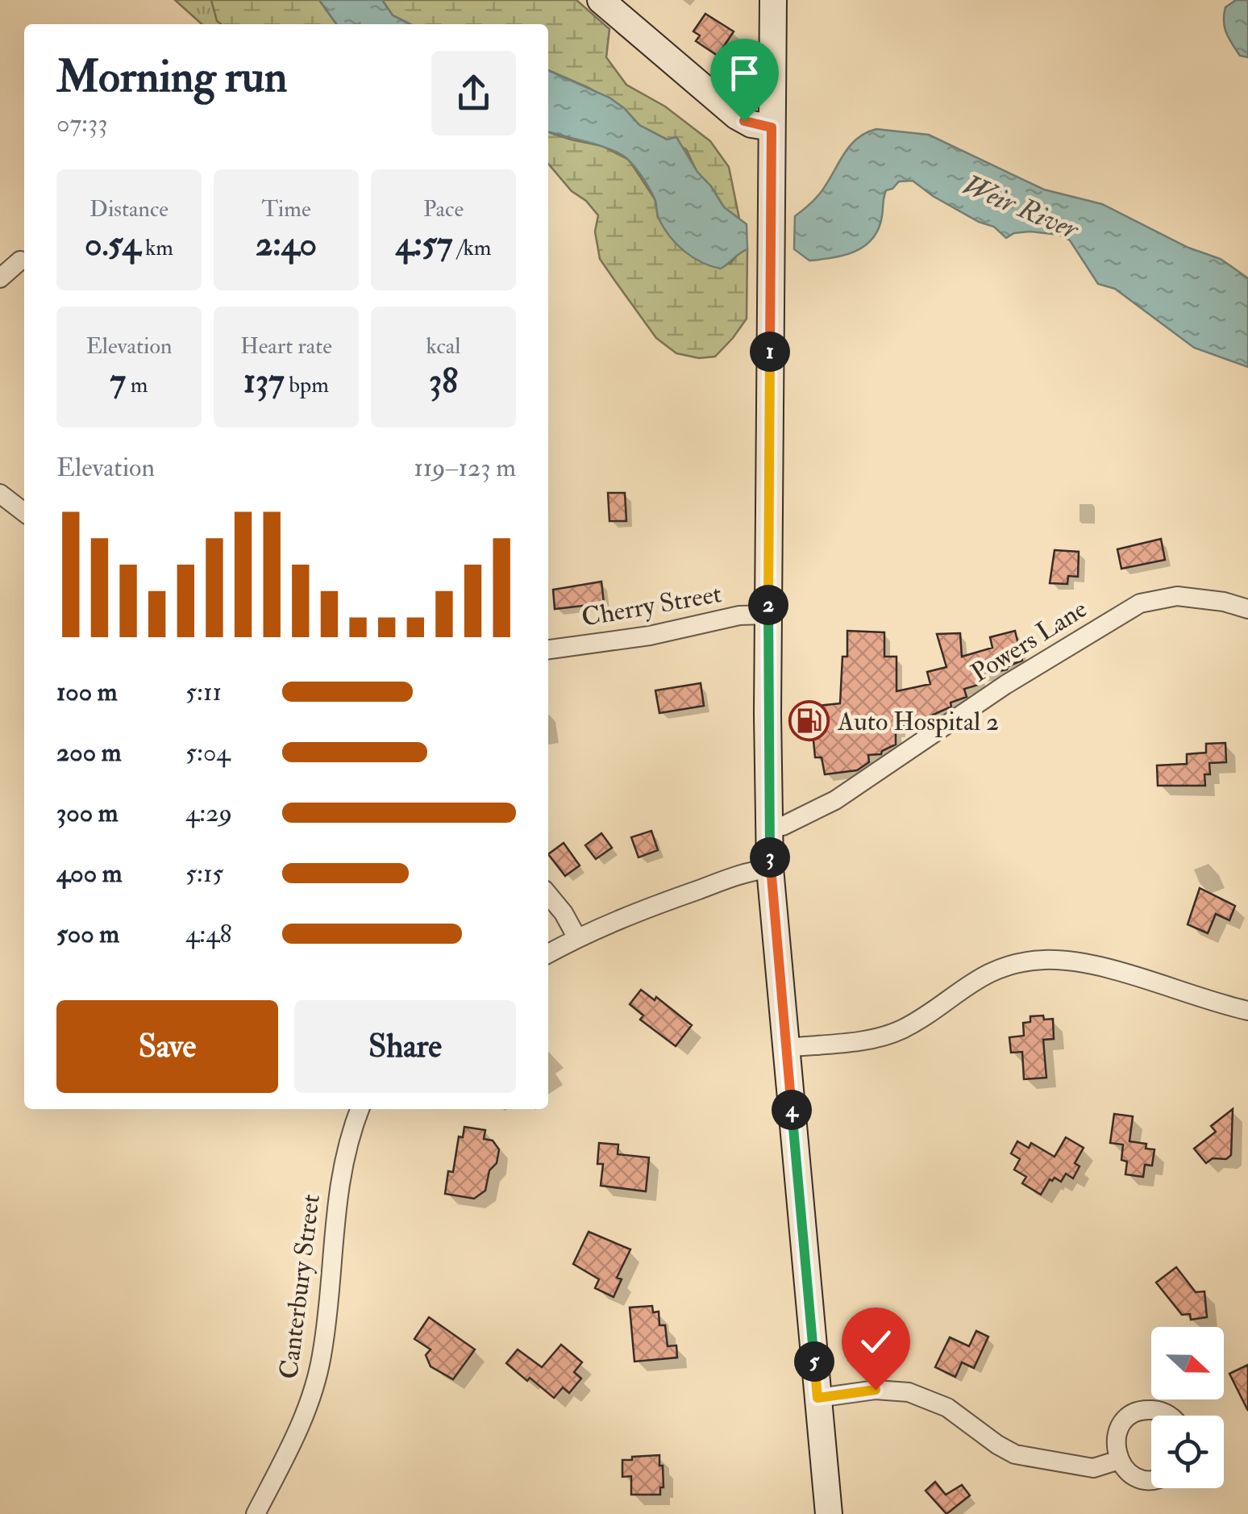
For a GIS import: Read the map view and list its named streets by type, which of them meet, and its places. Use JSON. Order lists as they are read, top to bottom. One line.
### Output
{"streets":{"street":["Cherry Street","Powers Lane","Canterbury Street"]},"water":["Weir River"],"places":{"fuel station":["Auto Hospital 2"]},"north":"right","page":{"heading":["Morning run","07:33"],"stats":[["Distance","0.54 km"],["Time","2:40"],["Pace","4:57 /km"],["Elevation","7 m"],["Heart rate","137 bpm"],["kcal","38"]],"pins":["1","2","3","4","5"],"chart":["Elevation","119–123 m"],"list":[{"name":"100 m","note":"5:11"},{"name":"200 m","note":"5:04"},{"name":"300 m","note":"4:29"},{"name":"400 m","note":"5:15"},{"name":"500 m","note":"4:48"}],"buttons":["Save","Share"]}}
